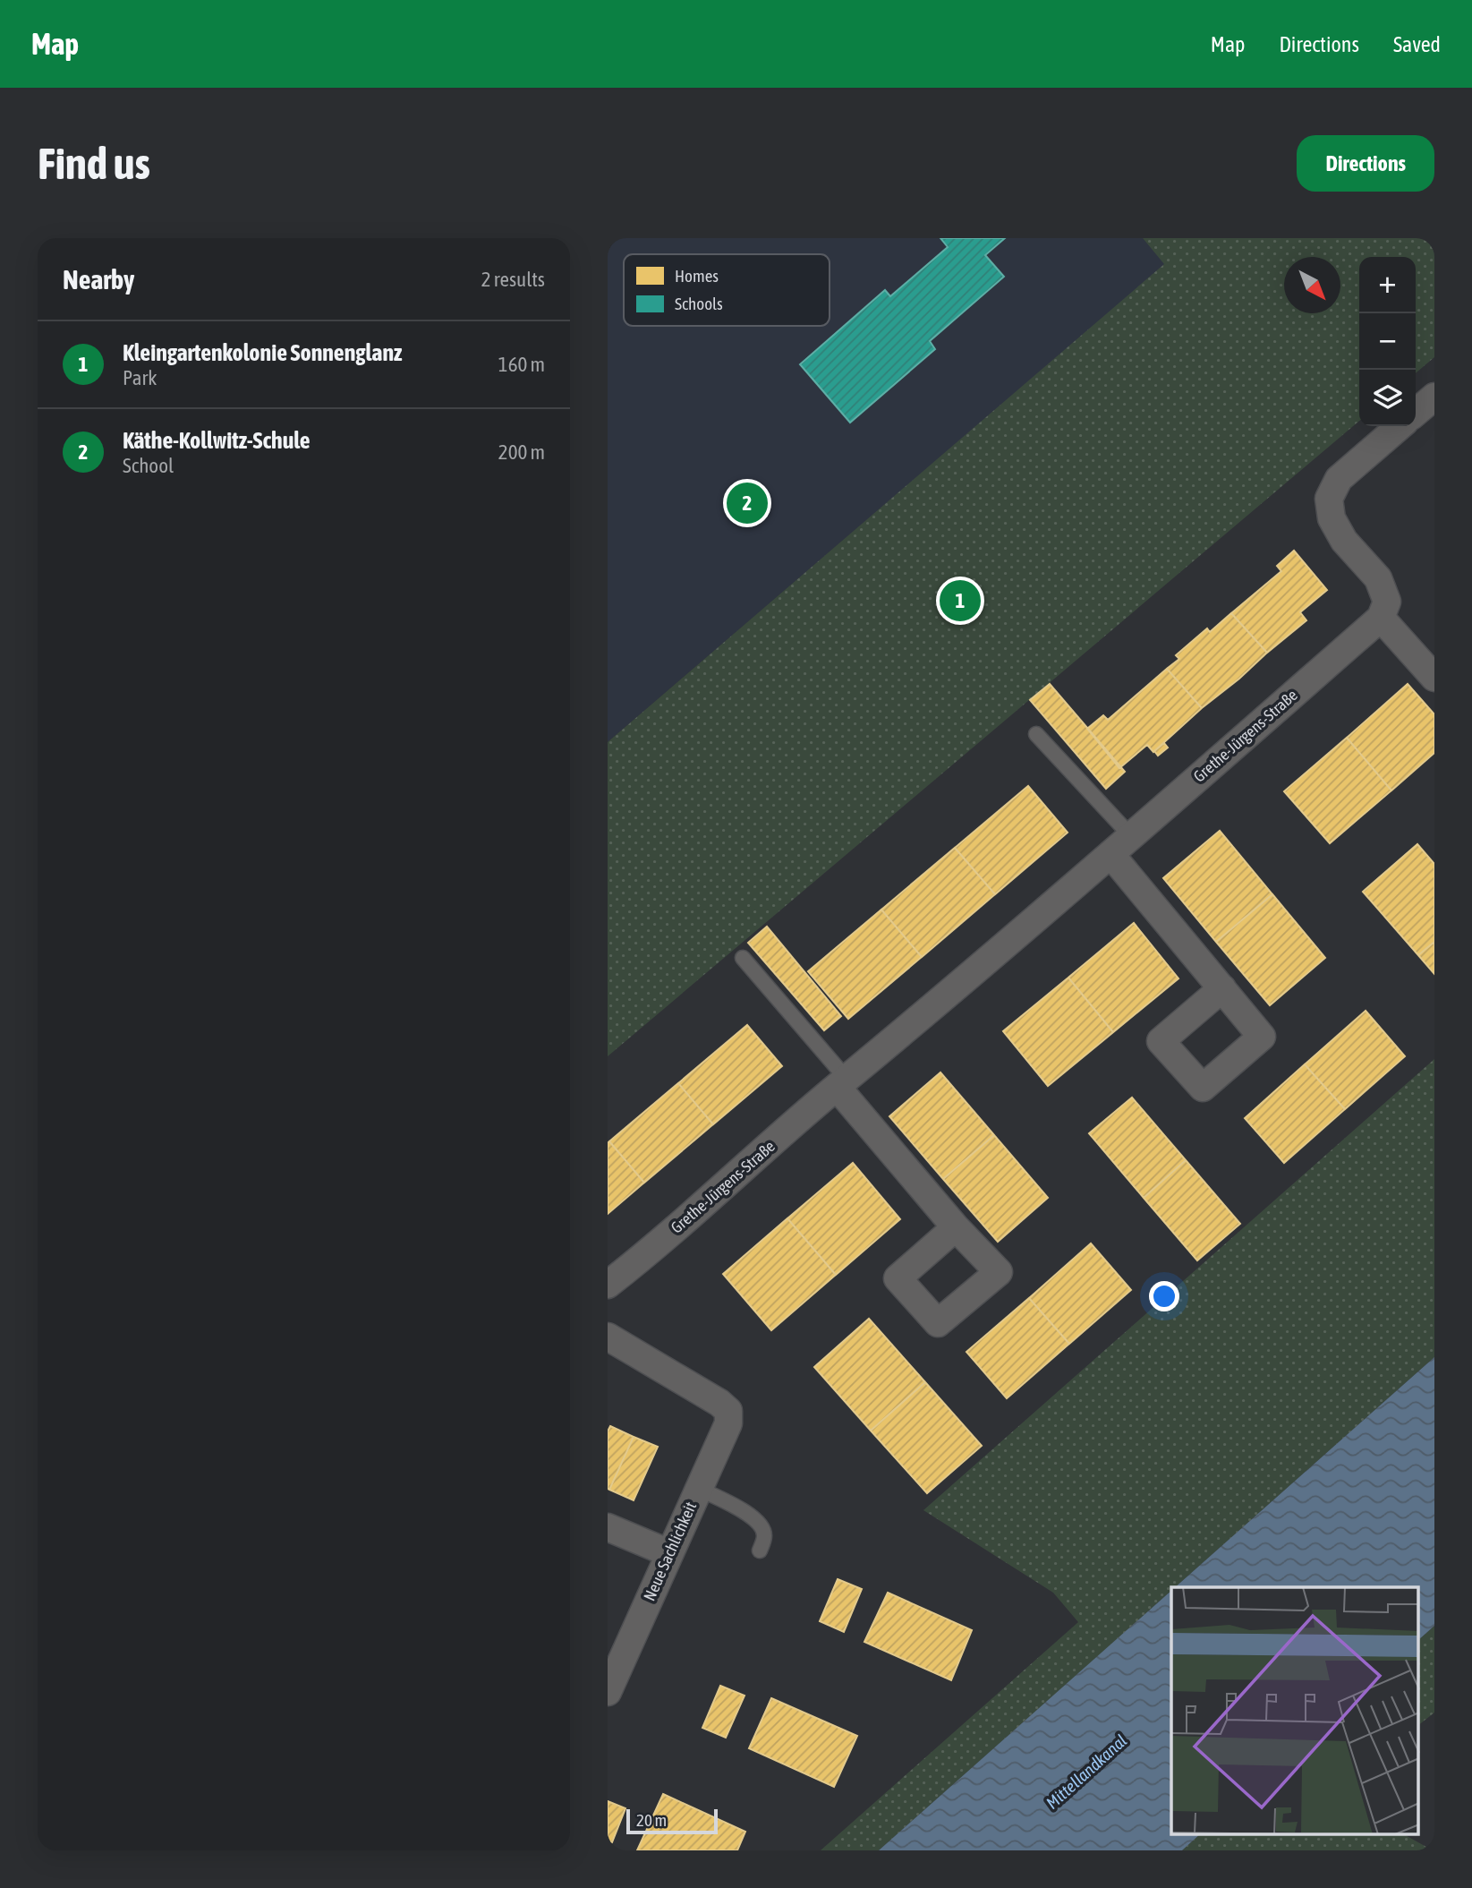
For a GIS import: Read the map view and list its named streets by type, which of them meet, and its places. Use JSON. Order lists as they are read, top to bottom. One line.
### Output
{"streets":{"street":["Grethe-Jürgens-Straße","Neue Sachlichkeit"]},"water":["Mittellandkanal"],"legend":["Homes","Schools"],"scale_bar":"20 m","north":"bottom right","page":{"header":"Map","nav":["Map","Directions","Saved"],"buttons":"Directions","title":"Find us","heading":["Nearby","2 results"],"map_buttons":["+","−"],"list":[{"mark":"1","name":"Kleingartenkolonie Sonnenglanz","note":"Park","value":"160 m"},{"mark":"2","name":"Käthe-Kollwitz-Schule","note":"School","value":"200 m"}],"pins":["2","1"],"scale":"20 m"}}
